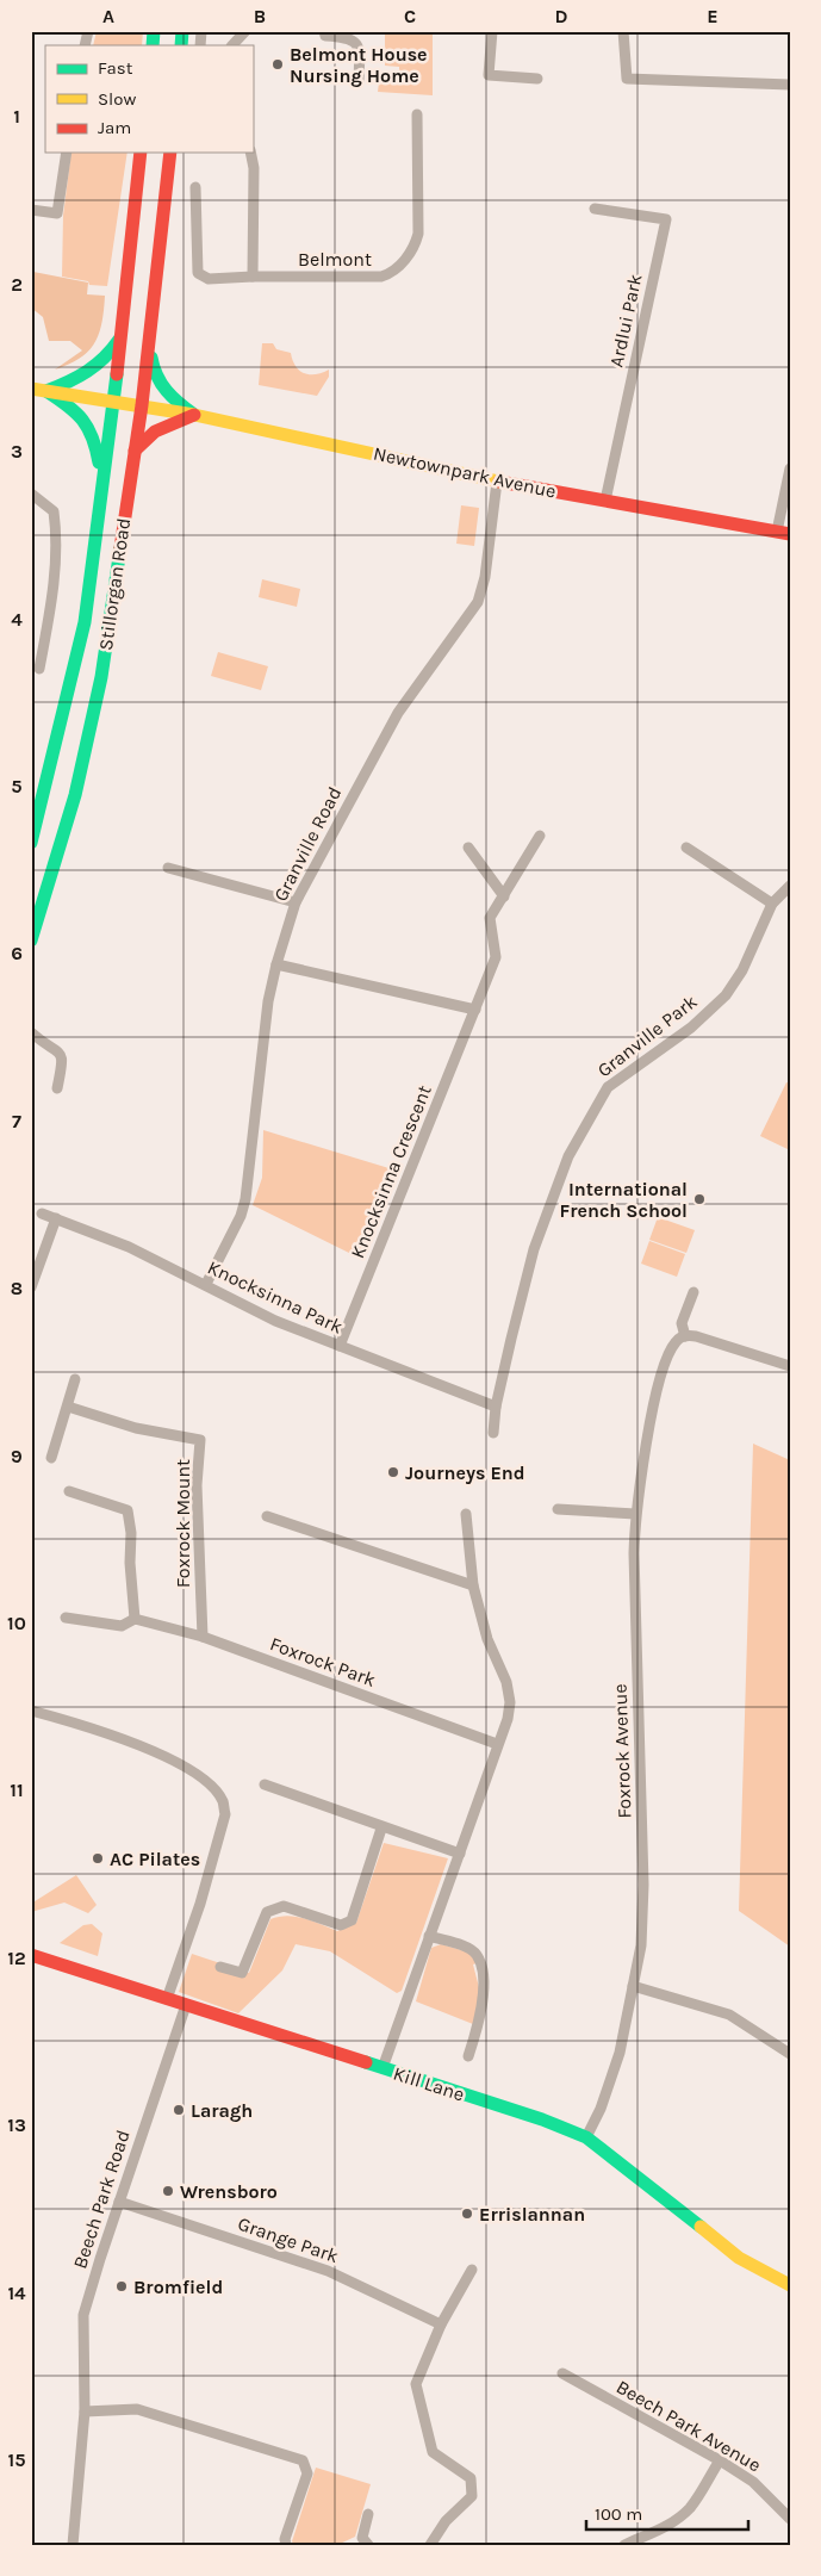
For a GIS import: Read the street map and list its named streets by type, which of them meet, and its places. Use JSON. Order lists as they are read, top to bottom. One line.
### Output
{"streets":{"main road":["Newtownpark Avenue","Stillorgan Road","Kill Lane"],"street":["Belmont","Ardlui Park","Granville Road","Granville Park","Knocksinna Crescent","Knocksinna Park","Foxrock Mount","Foxrock Park","Foxrock Avenue","Beech Park Road","Grange Park","Beech Park Avenue"]},"crossings":[["Ardlui Park","Newtownpark Avenue"],["Newtownpark Avenue","Stillorgan Road"],["Newtownpark Avenue","Granville Road"],["Granville Road","Knocksinna Park"],["Granville Park","Knocksinna Park"],["Knocksinna Crescent","Knocksinna Park"],["Foxrock Mount","Foxrock Park"],["Foxrock Avenue","Kill Lane"],["Kill Lane","Beech Park Road"],["Beech Park Road","Grange Park"]],"places":["Belmont House Nursing Home","International French School","Journeys End","AC Pilates","Laragh","Wrensboro","Errislannan","Bromfield"],"legend":["Fast","Slow","Jam"],"scale_bar":"100 m","grid":{"columns":["A","B","C","D","E"],"rows":["1","2","3","4","5","6","7","8","9","10","11","12","13","14","15"]}}
